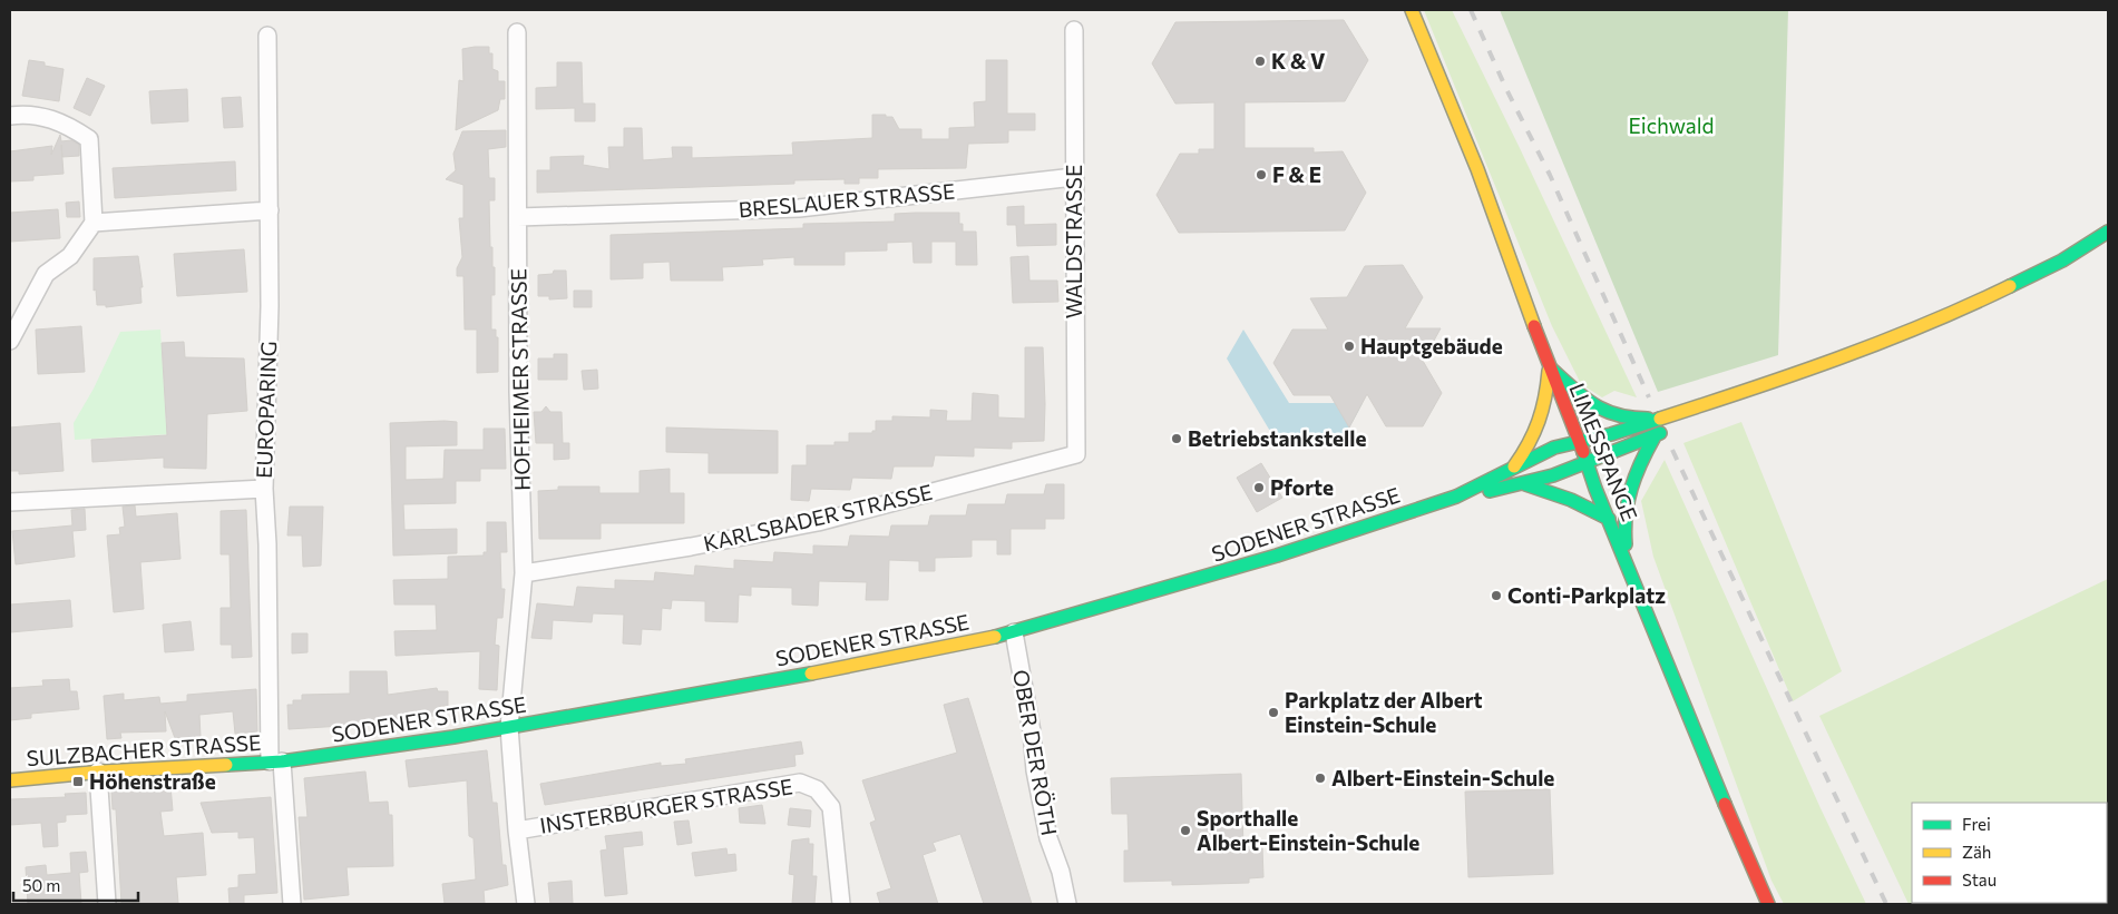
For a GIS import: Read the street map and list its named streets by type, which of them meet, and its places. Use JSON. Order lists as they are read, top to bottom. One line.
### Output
{"streets":{"main road":["LIMESSPANGE","SODENER STRASSE","SULZBACHER STRASSE"],"street":["BRESLAUER STRASSE","WALDSTRASSE","HOFHEIMER STRASSE","EUROPARING","KARLSBADER STRASSE","OBER DER RÖTH","INSTERBURGER STRASSE"]},"crossings":[["BRESLAUER STRASSE","WALDSTRASSE"],["BRESLAUER STRASSE","HOFHEIMER STRASSE"],["WALDSTRASSE","KARLSBADER STRASSE"],["HOFHEIMER STRASSE","KARLSBADER STRASSE"],["HOFHEIMER STRASSE","SODENER STRASSE"],["LIMESSPANGE","SODENER STRASSE"],["SODENER STRASSE","SULZBACHER STRASSE"],["SODENER STRASSE","OBER DER RÖTH"]],"parks":["Eichwald"],"places":{"other":["K & V","F & E","Hauptgebäude","Betriebstankstelle","Pforte","Conti-Parkplatz","Parkplatz der Albert Einstein-Schule","Albert-Einstein-Schule","Sporthalle Albert-Einstein-Schule"],"transit":["Höhenstraße"]},"legend":["Frei","Zäh","Stau"],"scale_bar":"50 m"}
